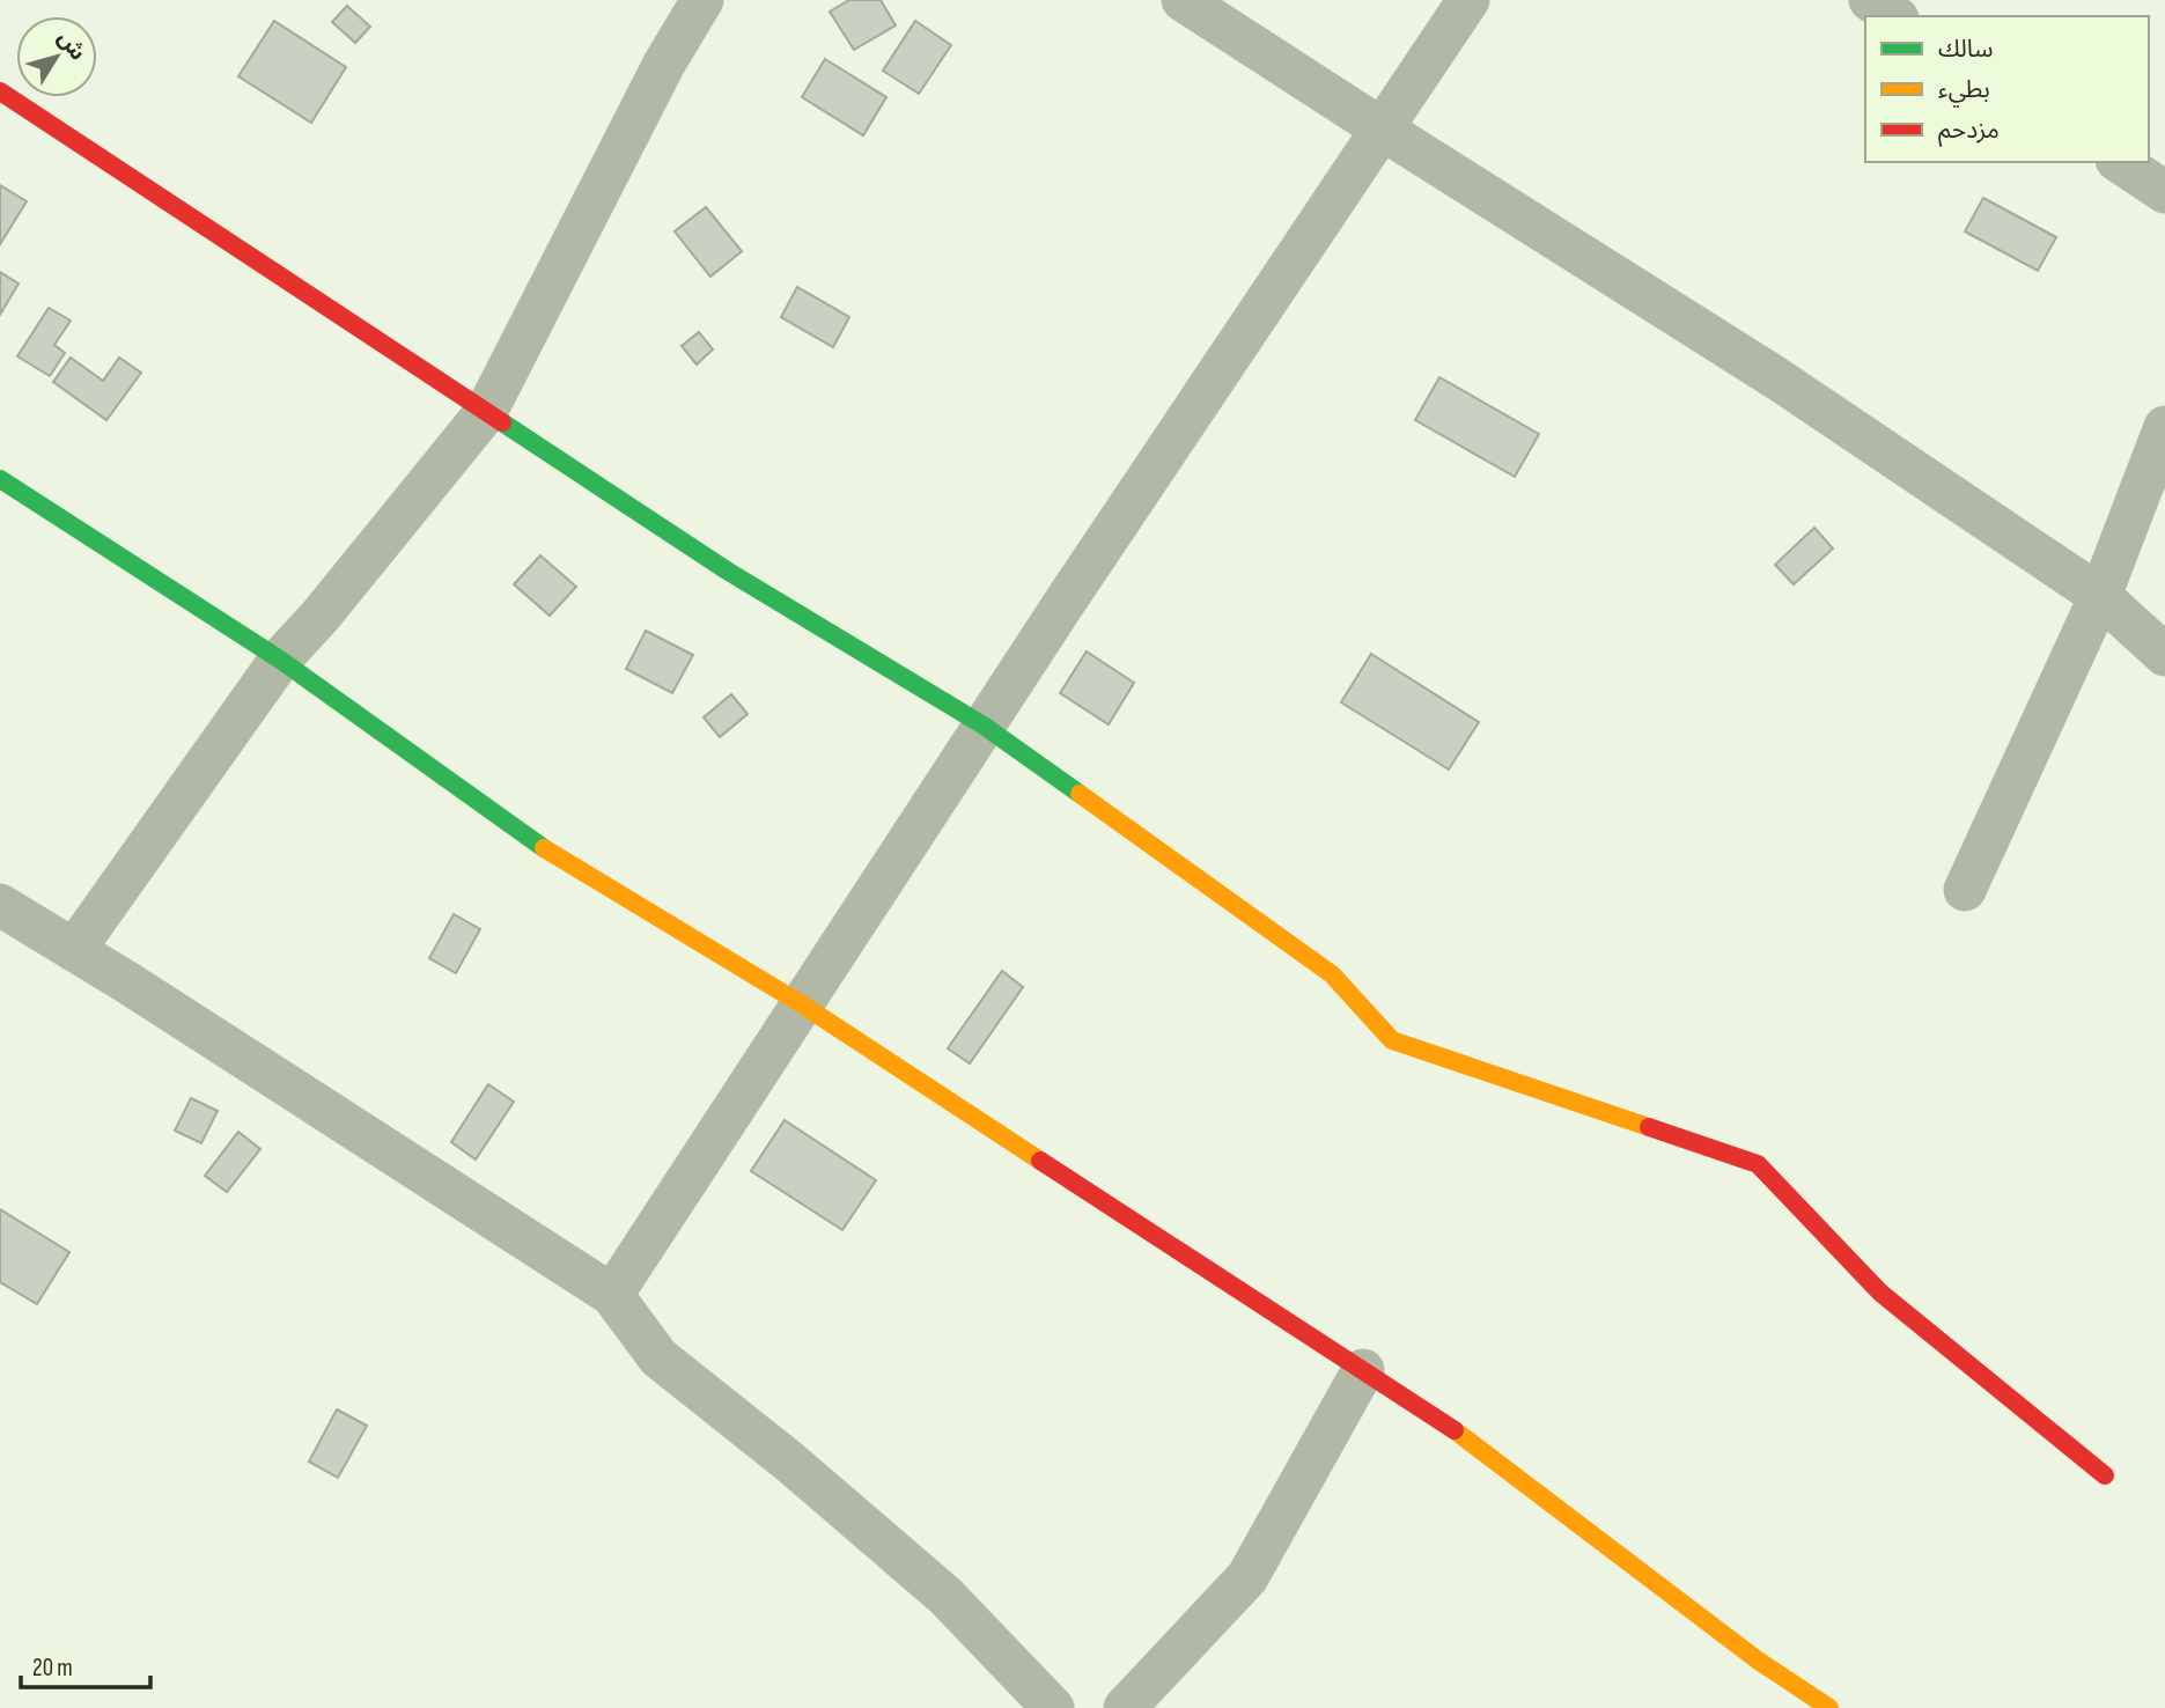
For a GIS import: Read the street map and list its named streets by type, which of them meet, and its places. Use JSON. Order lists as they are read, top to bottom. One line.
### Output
{"legend":["سالك","بطيء","مزدحم"],"scale_bar":"20 m","north":"top right"}
